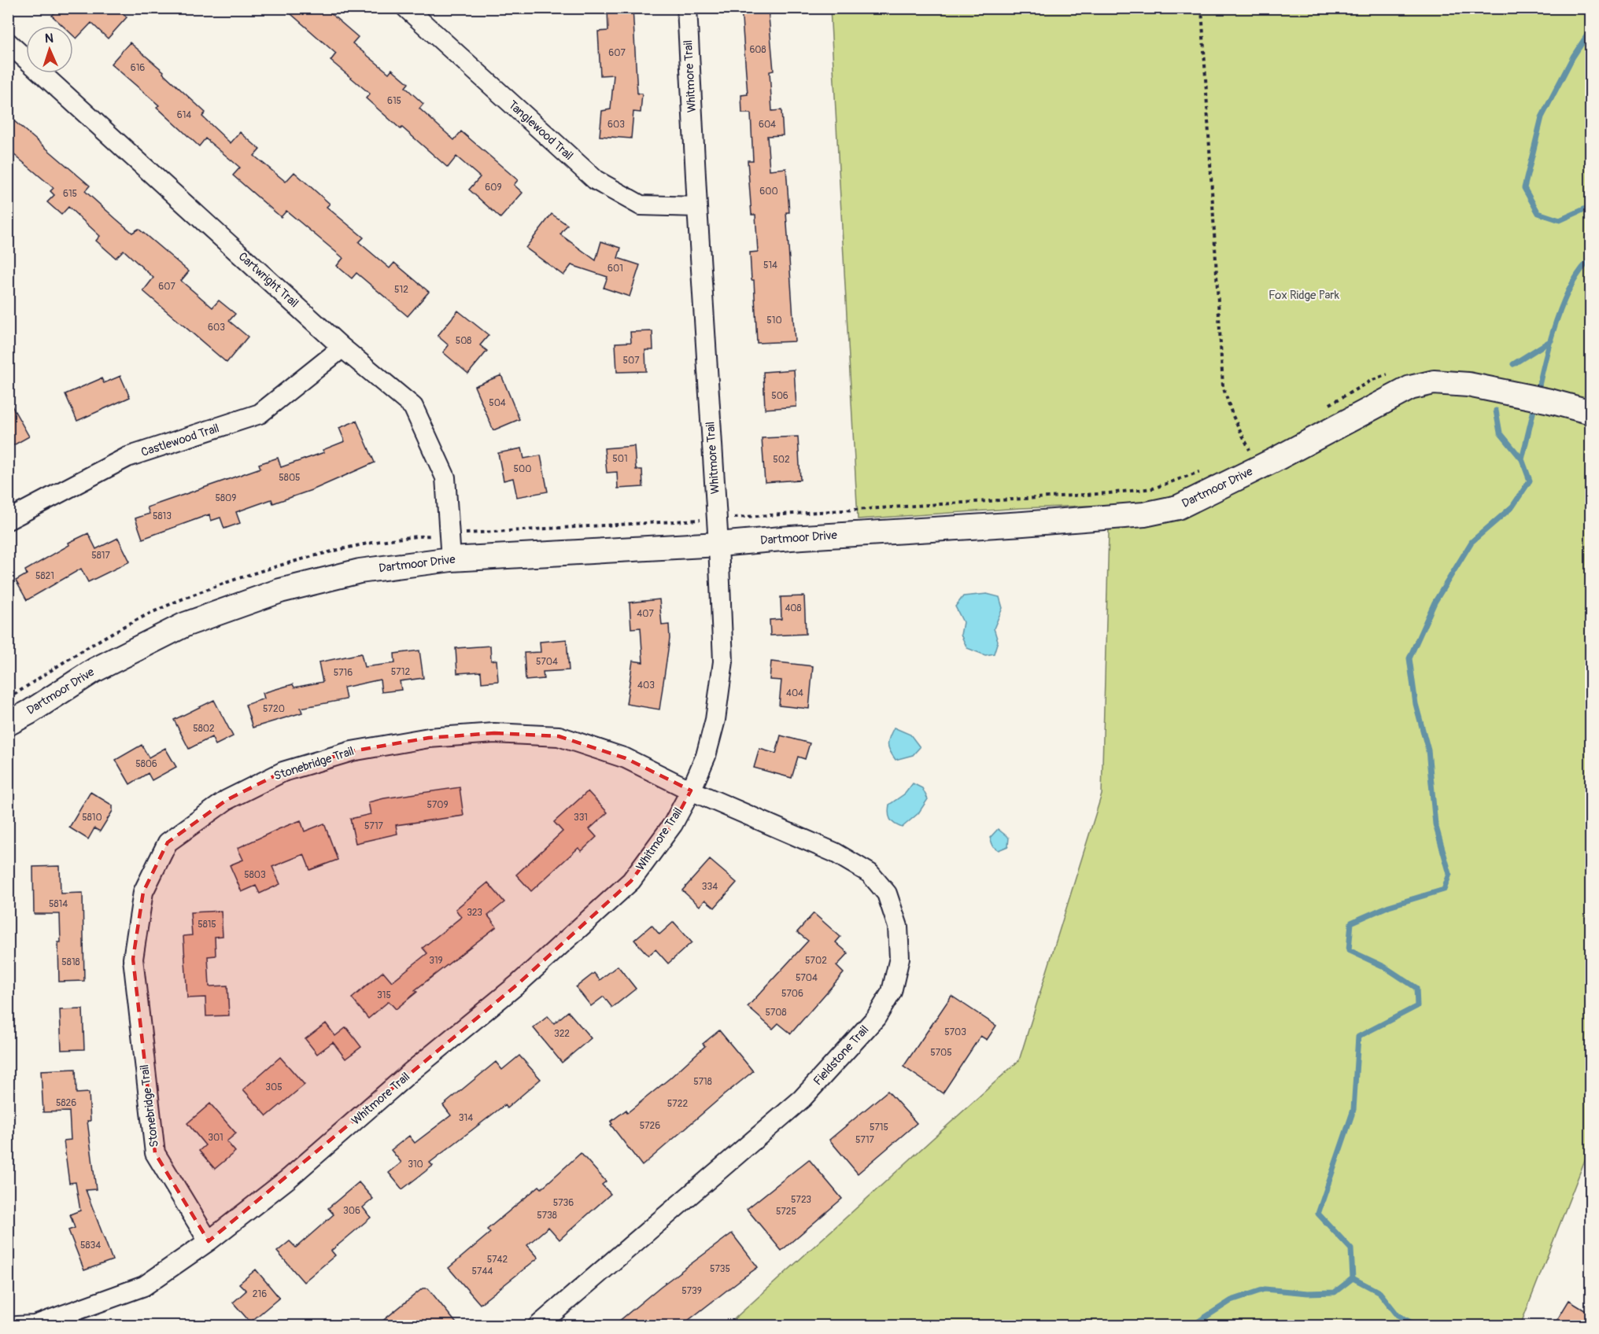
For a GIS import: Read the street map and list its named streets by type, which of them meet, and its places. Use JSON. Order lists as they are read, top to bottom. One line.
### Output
{"streets":{"street":["Whitmore Trail","Tanglewood Trail","Cartwright Trail","Castlewood Trail","Dartmoor Drive","Stonebridge Trail","Fieldstone Trail"]},"crossings":[["Whitmore Trail","Tanglewood Trail"],["Whitmore Trail","Dartmoor Drive"],["Whitmore Trail","Stonebridge Trail"],["Whitmore Trail","Fieldstone Trail"],["Cartwright Trail","Castlewood Trail"],["Cartwright Trail","Dartmoor Drive"],["Stonebridge Trail","Fieldstone Trail"]],"parks":["Fox Ridge Park"],"house_numbers":["608","607","616","615","614","603","604","609","600","615","514","601","607","512","510","603","508","507","506","504","501","502","500","5805","5809","5813","5817","5821","408","407","5704","5712","5716","403","404","5720","5802","5806","5709","5810","331","5717","5803","334","5814","323","5815","319","5702","5818","5704","5706","315","5708","5703","322","5705","5718","305","5826","5722","314","5726","5715","301","5717","310","5723","5736","306","5725","5738","5834","5742","5735","5744","5739","216"],"north":"top"}
